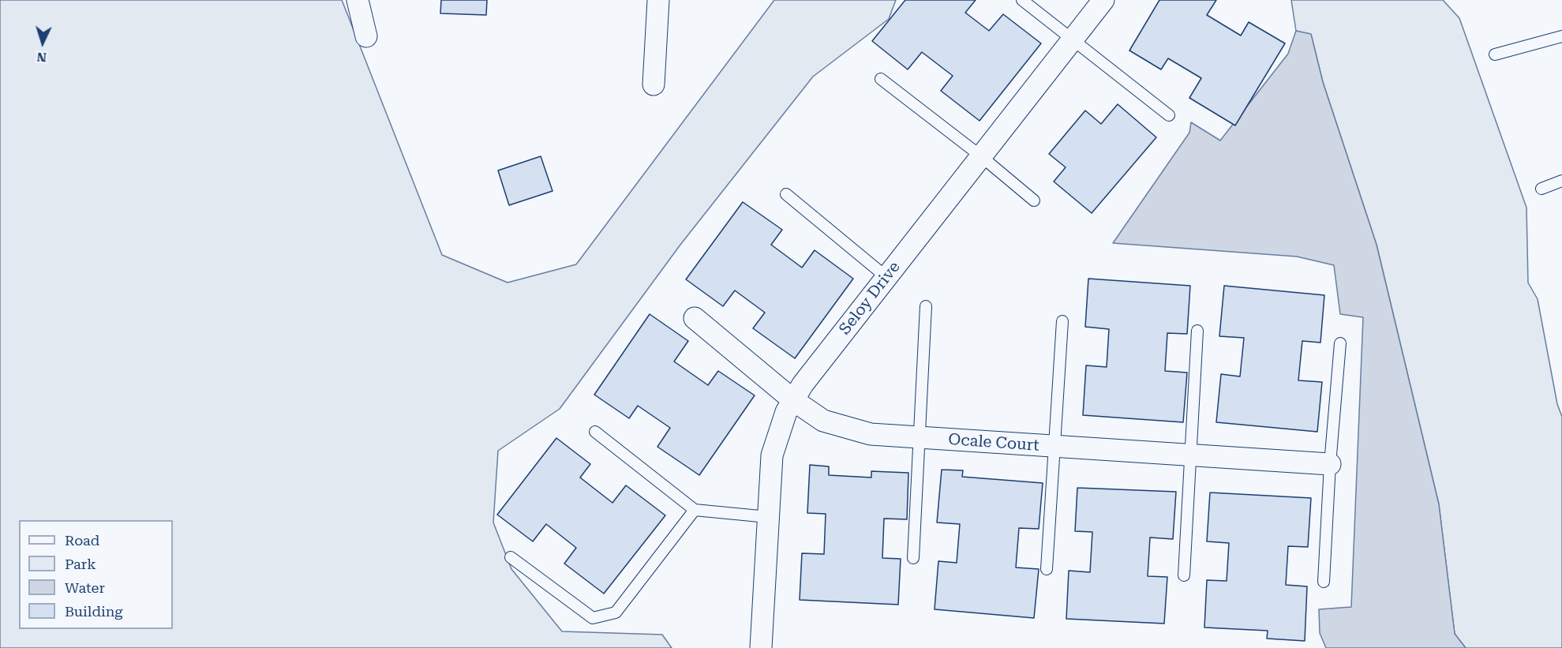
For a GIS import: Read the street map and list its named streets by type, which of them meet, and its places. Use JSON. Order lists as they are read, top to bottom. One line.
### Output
{"streets":{"street":["Seloy Drive","Ocale Court"]},"crossings":[["Seloy Drive","Ocale Court"]],"legend":["Road","Park","Water","Building"],"north":"bottom"}
